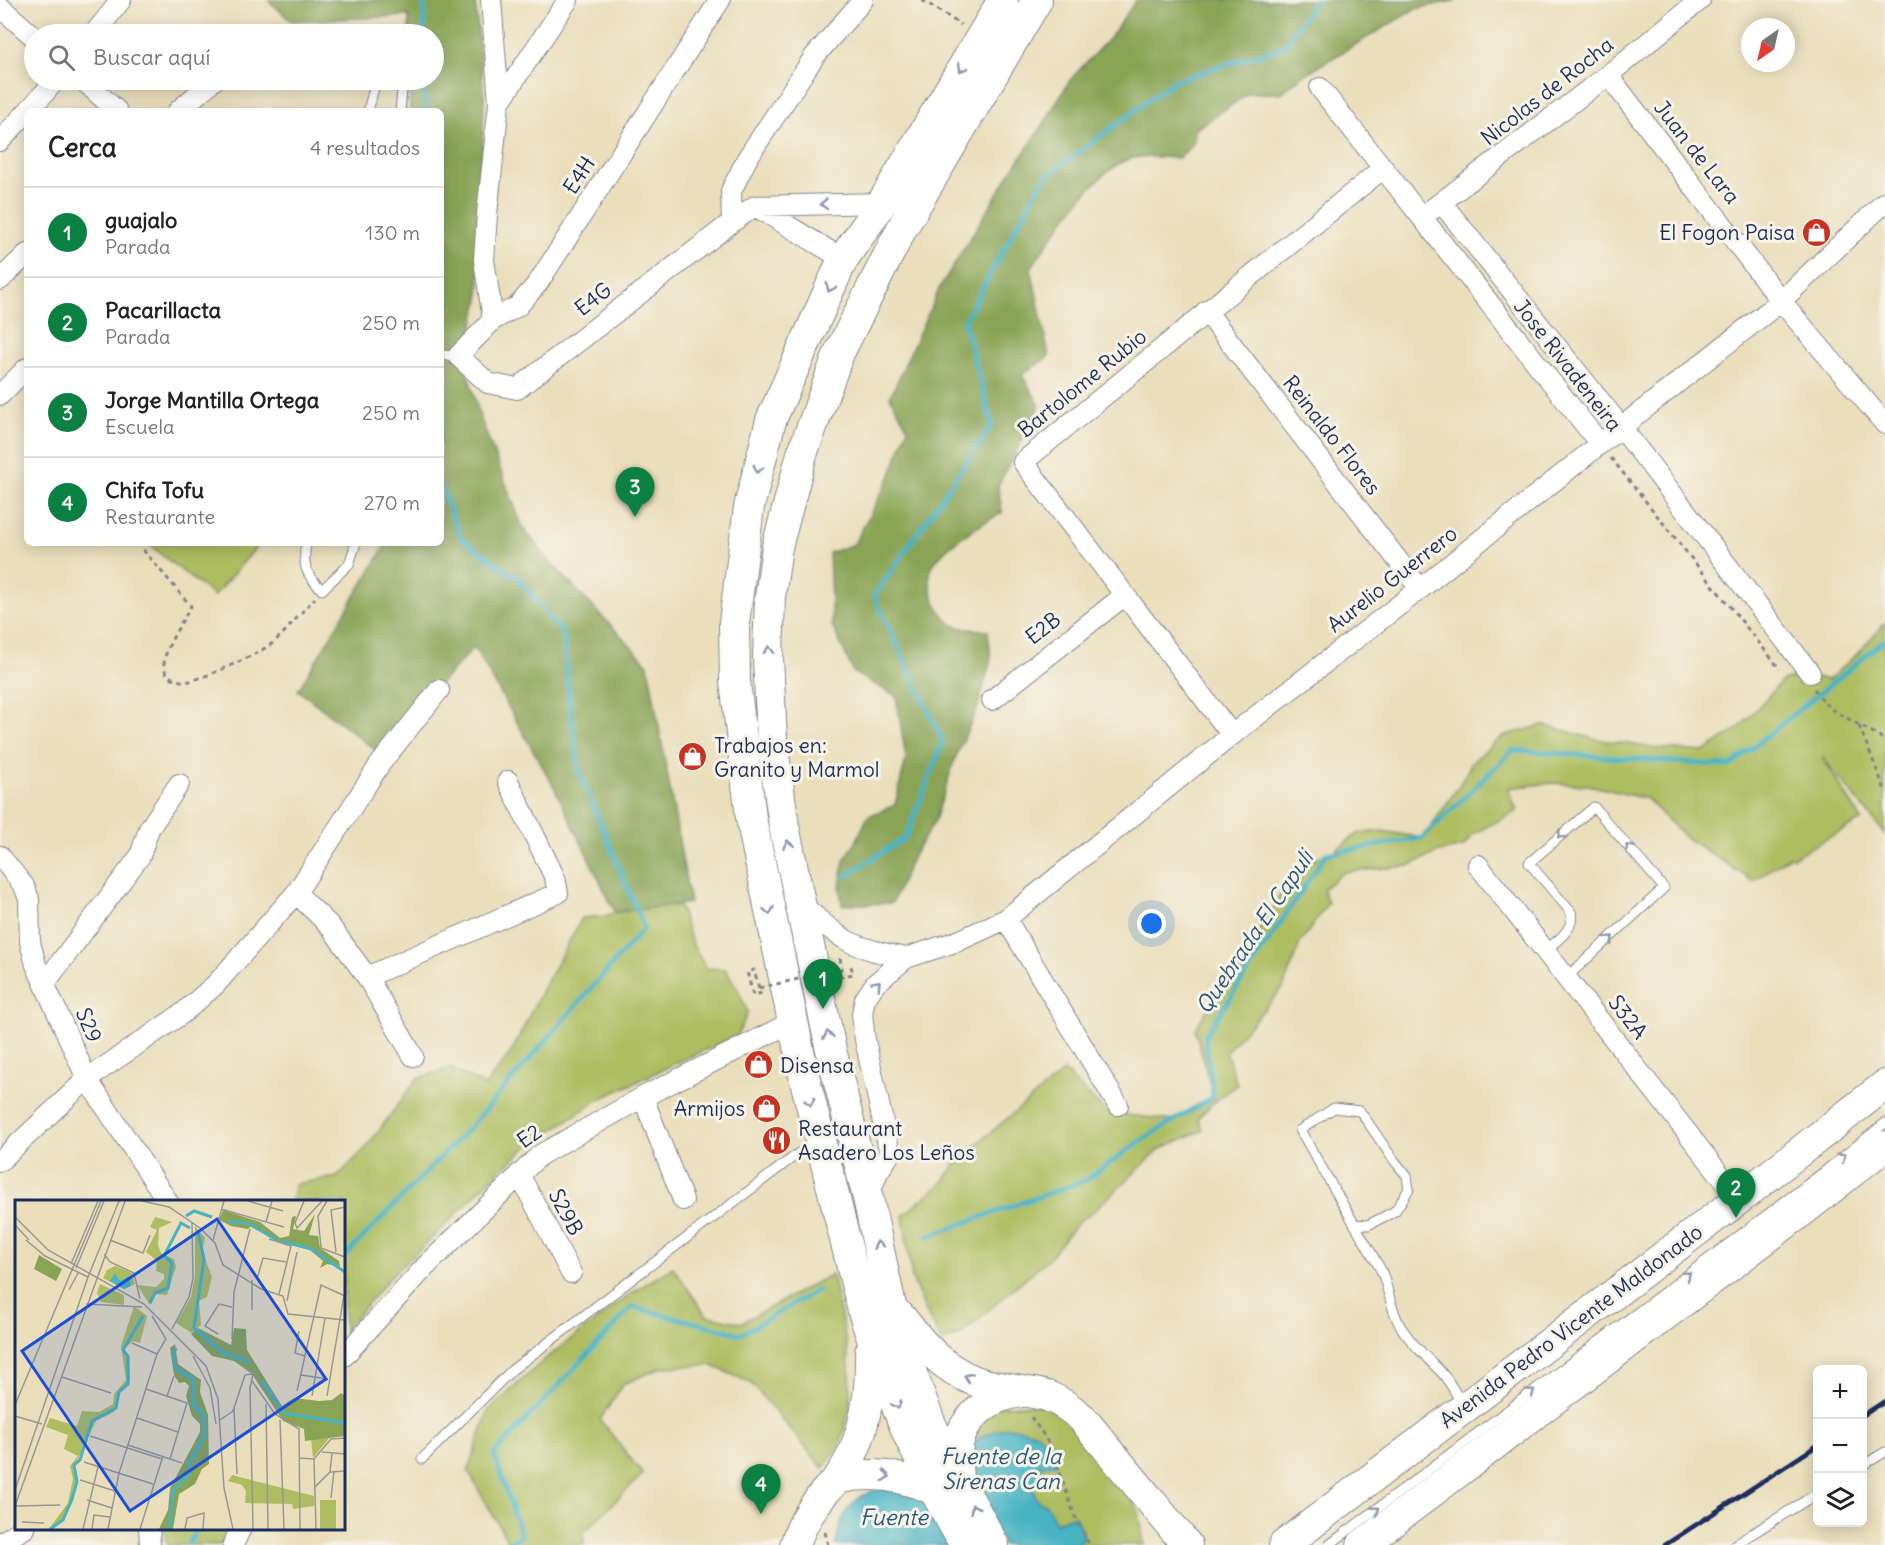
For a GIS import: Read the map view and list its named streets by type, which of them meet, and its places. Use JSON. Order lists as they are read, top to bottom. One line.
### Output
{"streets":{"main road":["Avenida Pedro Vicente Maldonado"],"street":["Nicolas de Rocha","Juan de Lara","E4H","E4G","Jose Rivadeneira","Bartolome Rubio","Reinaldo Flores","Aurelio Guerrero","E2B","S32A","S29","E2","S29B"]},"crossings":[["Nicolas de Rocha","Juan de Lara"],["Nicolas de Rocha","Jose Rivadeneira"],["Juan de Lara","Aurelio Guerrero"],["E4H","E4G"],["Jose Rivadeneira","Bartolome Rubio"],["Jose Rivadeneira","Aurelio Guerrero"],["Bartolome Rubio","Reinaldo Flores"],["Bartolome Rubio","Aurelio Guerrero"],["Bartolome Rubio","E2B"],["Reinaldo Flores","Aurelio Guerrero"],["S32A","Avenida Pedro Vicente Maldonado"],["E2","S29B"]],"water":["Quebrada El Capuli","Fuente de la Sirenas Can","Fuente"],"places":{"shop":["El Fogon Paisa","Trabajos en: Granito y Marmol","Disensa","Armijos"],"restaurant":["Restaurant Asadero Los Leños"]},"north":"bottom left","page":{"search":"Buscar aquí","heading":["Cerca","4 resultados"],"list":[{"mark":"1","name":"guajalo","note":"Parada","value":"130 m"},{"mark":"2","name":"Pacarillacta","note":"Parada","value":"250 m"},{"mark":"3","name":"Jorge Mantilla Ortega","note":"Escuela","value":"250 m"},{"mark":"4","name":"Chifa Tofu","note":"Restaurante","value":"270 m"}],"pins":["3","1","2","4"],"map_buttons":["+","−"]}}
